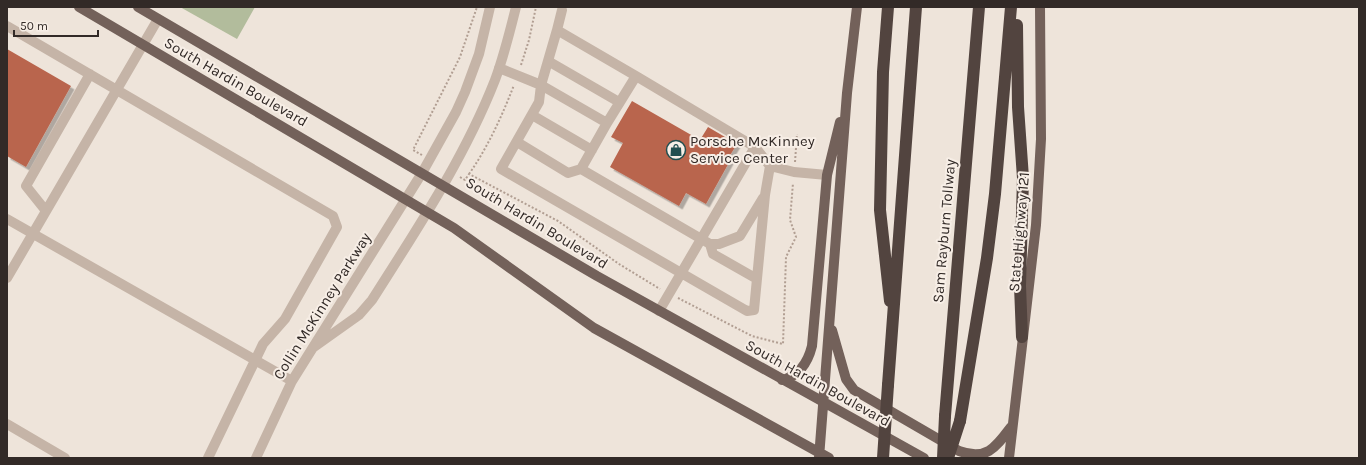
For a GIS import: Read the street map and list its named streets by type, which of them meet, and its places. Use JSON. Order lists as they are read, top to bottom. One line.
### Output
{"streets":{"highway":["Sam Rayburn Tollway"],"main road":["South Hardin Boulevard","State Highway 121"],"street":["Collin McKinney Parkway"]},"crossings":[["South Hardin Boulevard","Collin McKinney Parkway"]],"places":{"shop":["Porsche McKinney Service Center"]},"scale_bar":"50 m"}
